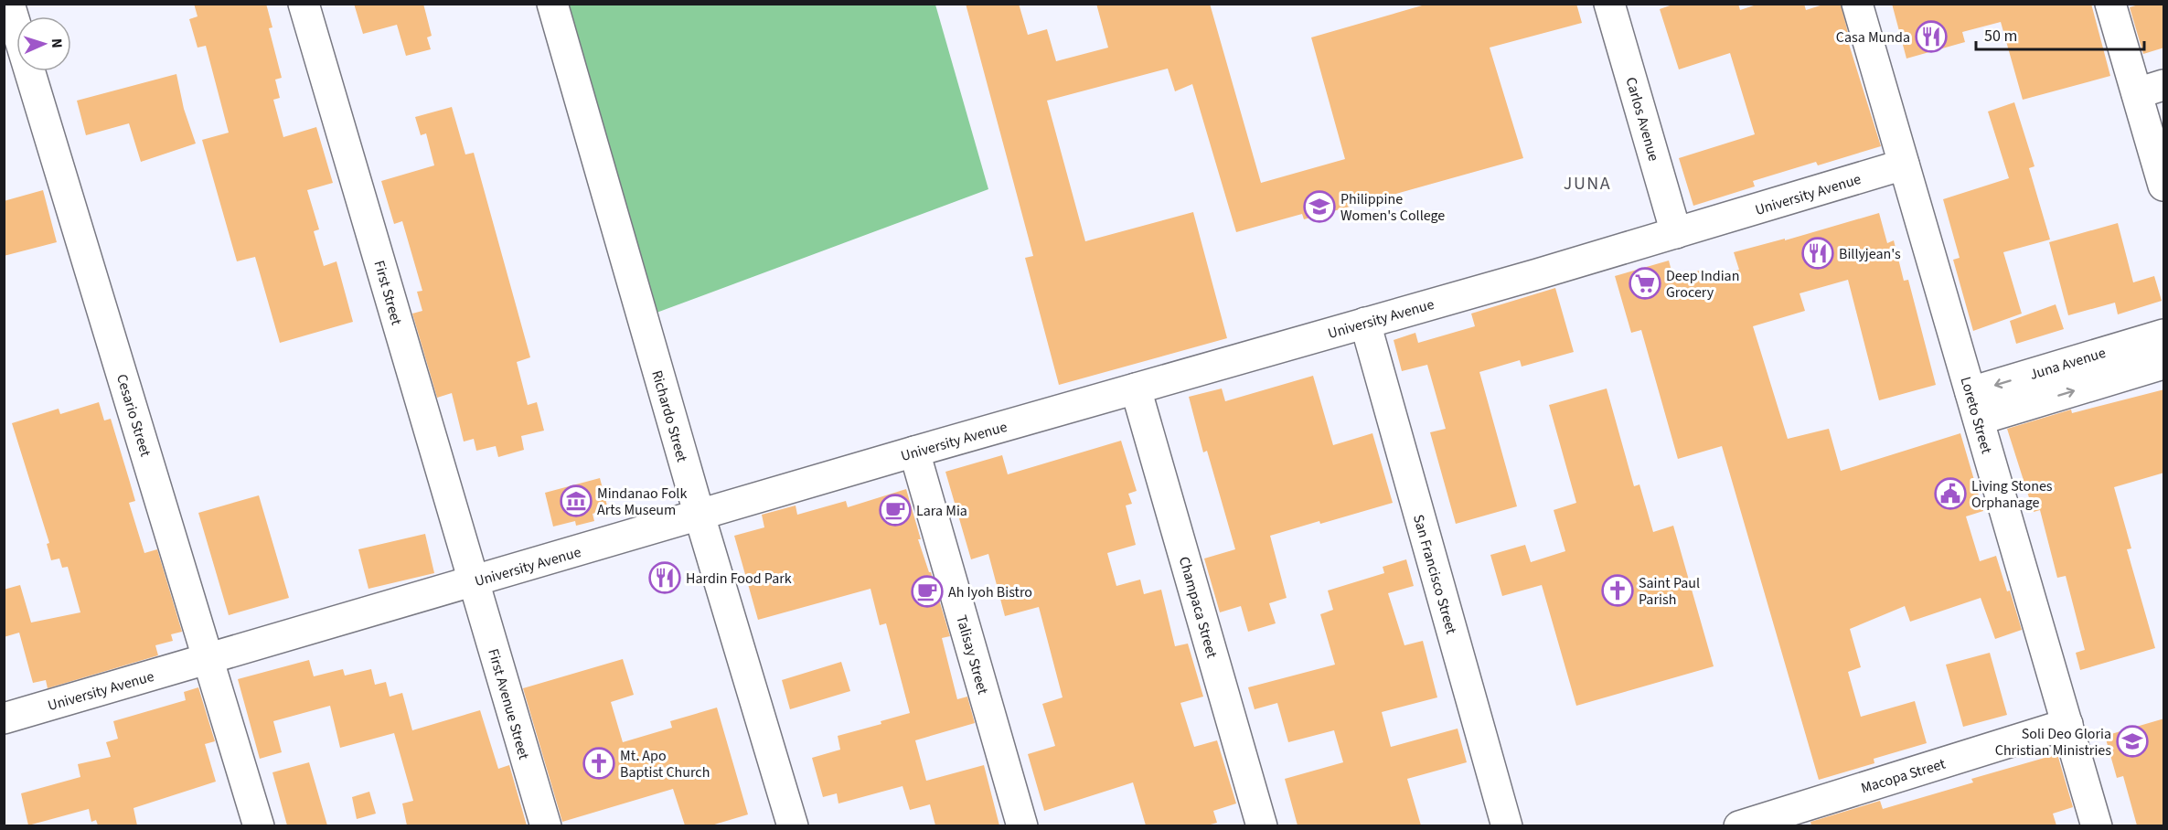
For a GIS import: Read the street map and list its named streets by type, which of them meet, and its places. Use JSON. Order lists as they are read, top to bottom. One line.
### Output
{"streets":{"street":["Carlos Avenue","University Avenue","First Street","Juna Avenue","Cesario Street","Loreto Street","Richardo Street","San Francisco Street","Champaca Street","Talisay Street","First Avenue Street","Macopa Street"]},"crossings":[["Carlos Avenue","University Avenue"],["University Avenue","First Street"],["University Avenue","Cesario Street"],["University Avenue","Loreto Street"],["University Avenue","Richardo Street"],["University Avenue","San Francisco Street"],["University Avenue","Champaca Street"],["University Avenue","Talisay Street"],["University Avenue","First Avenue Street"],["First Street","First Avenue Street"],["Juna Avenue","Loreto Street"],["Loreto Street","Macopa Street"]],"districts":["JUNA"],"places":{"restaurant":["Casa Munda","Billyjean's","Hardin Food Park"],"school or university":["Philippine Women's College","Soli Deo Gloria Christian Ministries"],"supermarket":["Deep Indian Grocery"],"public building":["Living Stones Orphanage"],"museum":["Mindanao Folk Arts Museum"],"cafe":["Lara Mia","Ah Iyoh Bistro"],"church":["Saint Paul Parish","Mt. Apo Baptist Church"]},"scale_bar":"50 m","north":"right"}
